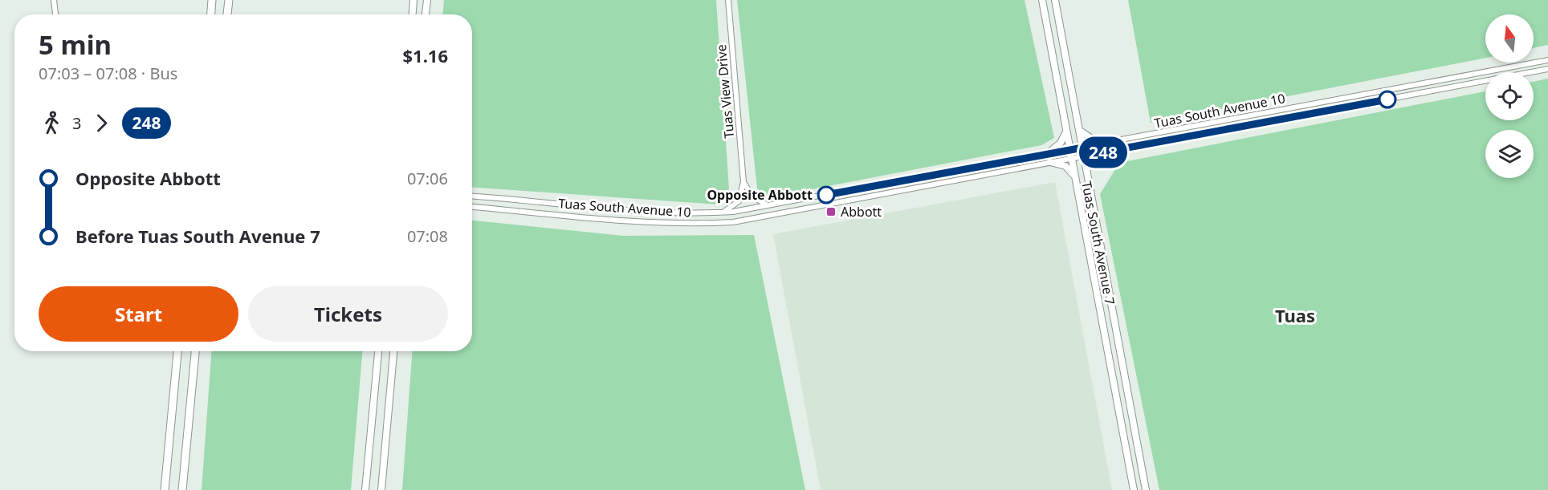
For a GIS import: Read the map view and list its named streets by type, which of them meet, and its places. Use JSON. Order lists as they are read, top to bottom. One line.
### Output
{"streets":{"street":["Tuas View Drive","Tuas South Avenue 10","Tuas South Avenue 7"]},"crossings":[["Tuas View Drive","Tuas South Avenue 10"],["Tuas South Avenue 10","Tuas South Avenue 7"]],"districts":["Tuas"],"places":{"other":["Opposite Abbott"],"transit":["Abbott"]},"lines":["bus line 248"],"north":"top","page":{"on_map":"248","heading":["5 min","07:03 – 07:08 · Bus","$1.16"],"legs":["3","248"],"list":[{"name":"Opposite Abbott","value":"07:06"},{"name":"Before Tuas South Avenue 7","value":"07:08"}],"buttons":["Start","Tickets"]}}
